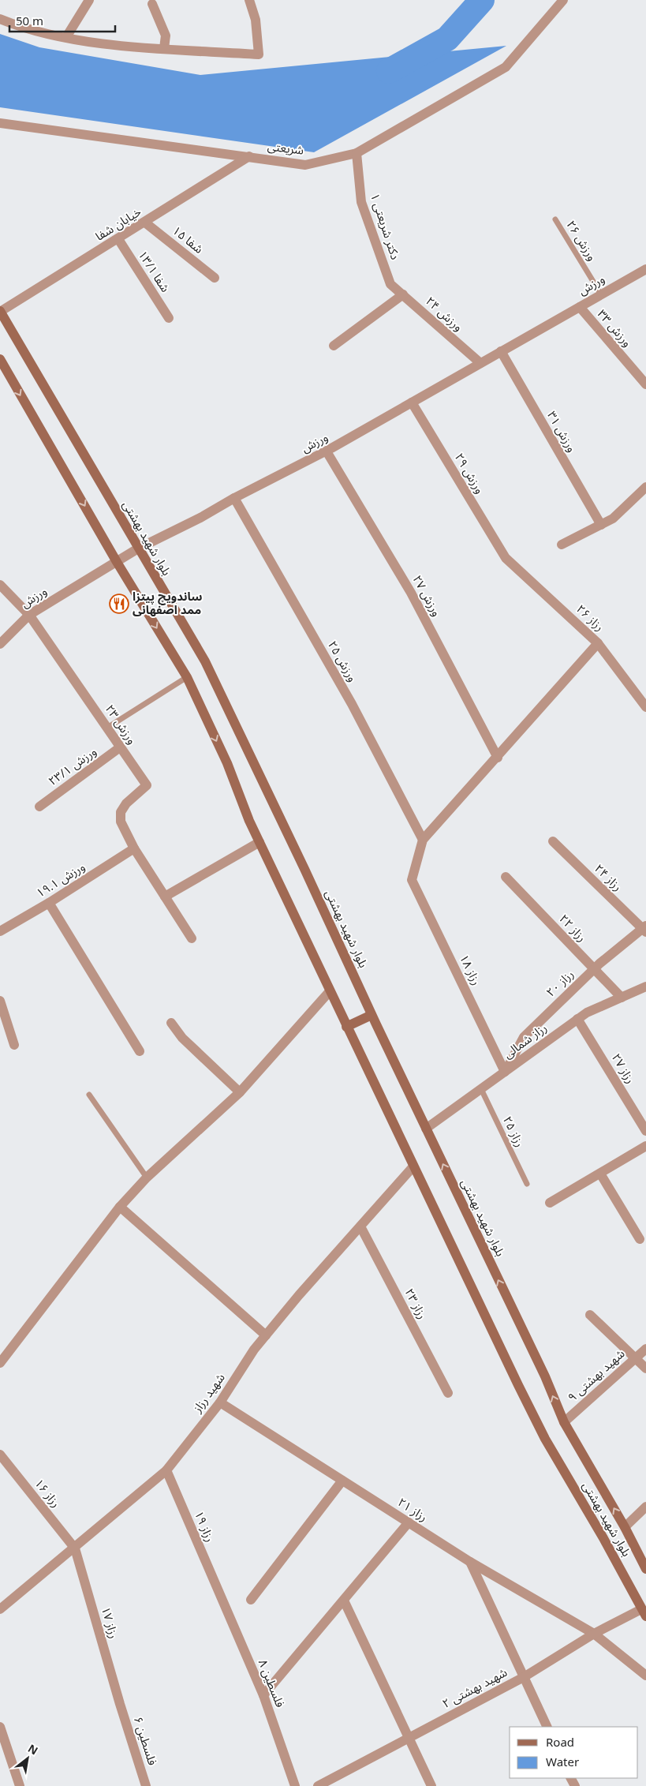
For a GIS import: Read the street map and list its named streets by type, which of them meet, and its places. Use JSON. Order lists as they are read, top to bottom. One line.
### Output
{"streets":{"main road":["بلوار شهید بهشتی"],"street":["شریعتی","خیابان شفا","دکتر شریعتی ۱","شفا ۱۵","شفا ۱۳/۱","ورزش","ورزش ۲۴","ورزش ۳۳","ورزش ۳۱","ورزش ۲۹","ورزش ۲۷","رزاز ۲۶","ورزش ۲۵","ورزش ۲۳","ورزش ۲۳/۱","رزاز ۲۴","ورزش ۱۹.۱","رزاز ۲۲","رزاز ۱۸","رزاز ۲۰","رزاز شمالی","رزاز ۲۷","رزاز ۲۳","شهید بهشتی ۹","شهید رزاز","رزاز ۱۶","رزاز ۲۱","رزاز ۱۹","رزاز ۱۷","فلسطین ۸","شهید بهشتی ۲","فلسطین ۶"],"lane":["ورزش ۲۶","رزاز ۲۵"]},"crossings":[["شریعتی","خیابان شفا"],["شریعتی","دکتر شریعتی ۱"],["خیابان شفا","شفا ۱۵"],["خیابان شفا","شفا ۱۳/۱"],["خیابان شفا","بلوار شهید بهشتی"],["دکتر شریعتی ۱","ورزش ۲۴"],["ورزش ۲۶","ورزش"],["ورزش","ورزش ۲۴"],["ورزش","ورزش ۳۳"],["ورزش","ورزش ۳۱"],["ورزش","ورزش ۲۹"],["ورزش","بلوار شهید بهشتی"],["ورزش","ورزش ۲۷"],["ورزش","ورزش ۲۵"],["ورزش","ورزش ۲۳"],["ورزش ۲۹","رزاز ۲۶"],["بلوار شهید بهشتی","رزاز شمالی"],["بلوار شهید بهشتی","شهید بهشتی ۹"],["بلوار شهید بهشتی","شهید رزاز"],["بلوار شهید بهشتی","شهید بهشتی ۲"],["ورزش ۲۵","رزاز ۱۸"],["ورزش ۲۳","ورزش ۲۳/۱"],["ورزش ۲۳","ورزش ۱۹.۱"],["رزاز ۲۴","رزاز ۲۰"],["رزاز ۲۲","رزاز ۲۰"],["رزاز ۲۲","رزاز شمالی"],["رزاز ۱۸","رزاز ۲۰"],["رزاز ۱۸","رزاز شمالی"],["رزاز ۲۰","رزاز شمالی"],["رزاز شمالی","رزاز ۲۷"],["رزاز شمالی","رزاز ۲۵"],["رزاز ۲۳","شهید رزاز"],["شهید رزاز","رزاز ۱۶"],["شهید رزاز","رزاز ۲۱"],["شهید رزاز","رزاز ۱۹"],["شهید رزاز","رزاز ۱۷"],["رزاز ۱۶","رزاز ۱۷"],["رزاز ۲۱","شهید بهشتی ۲"],["رزاز ۱۹","فلسطین ۸"],["رزاز ۱۷","فلسطین ۶"]],"places":{"restaurant":["ساندویچ پیتزا ممد اصفهانی"]},"legend":["Road","Water"],"scale_bar":"50 m","north":"top right"}
